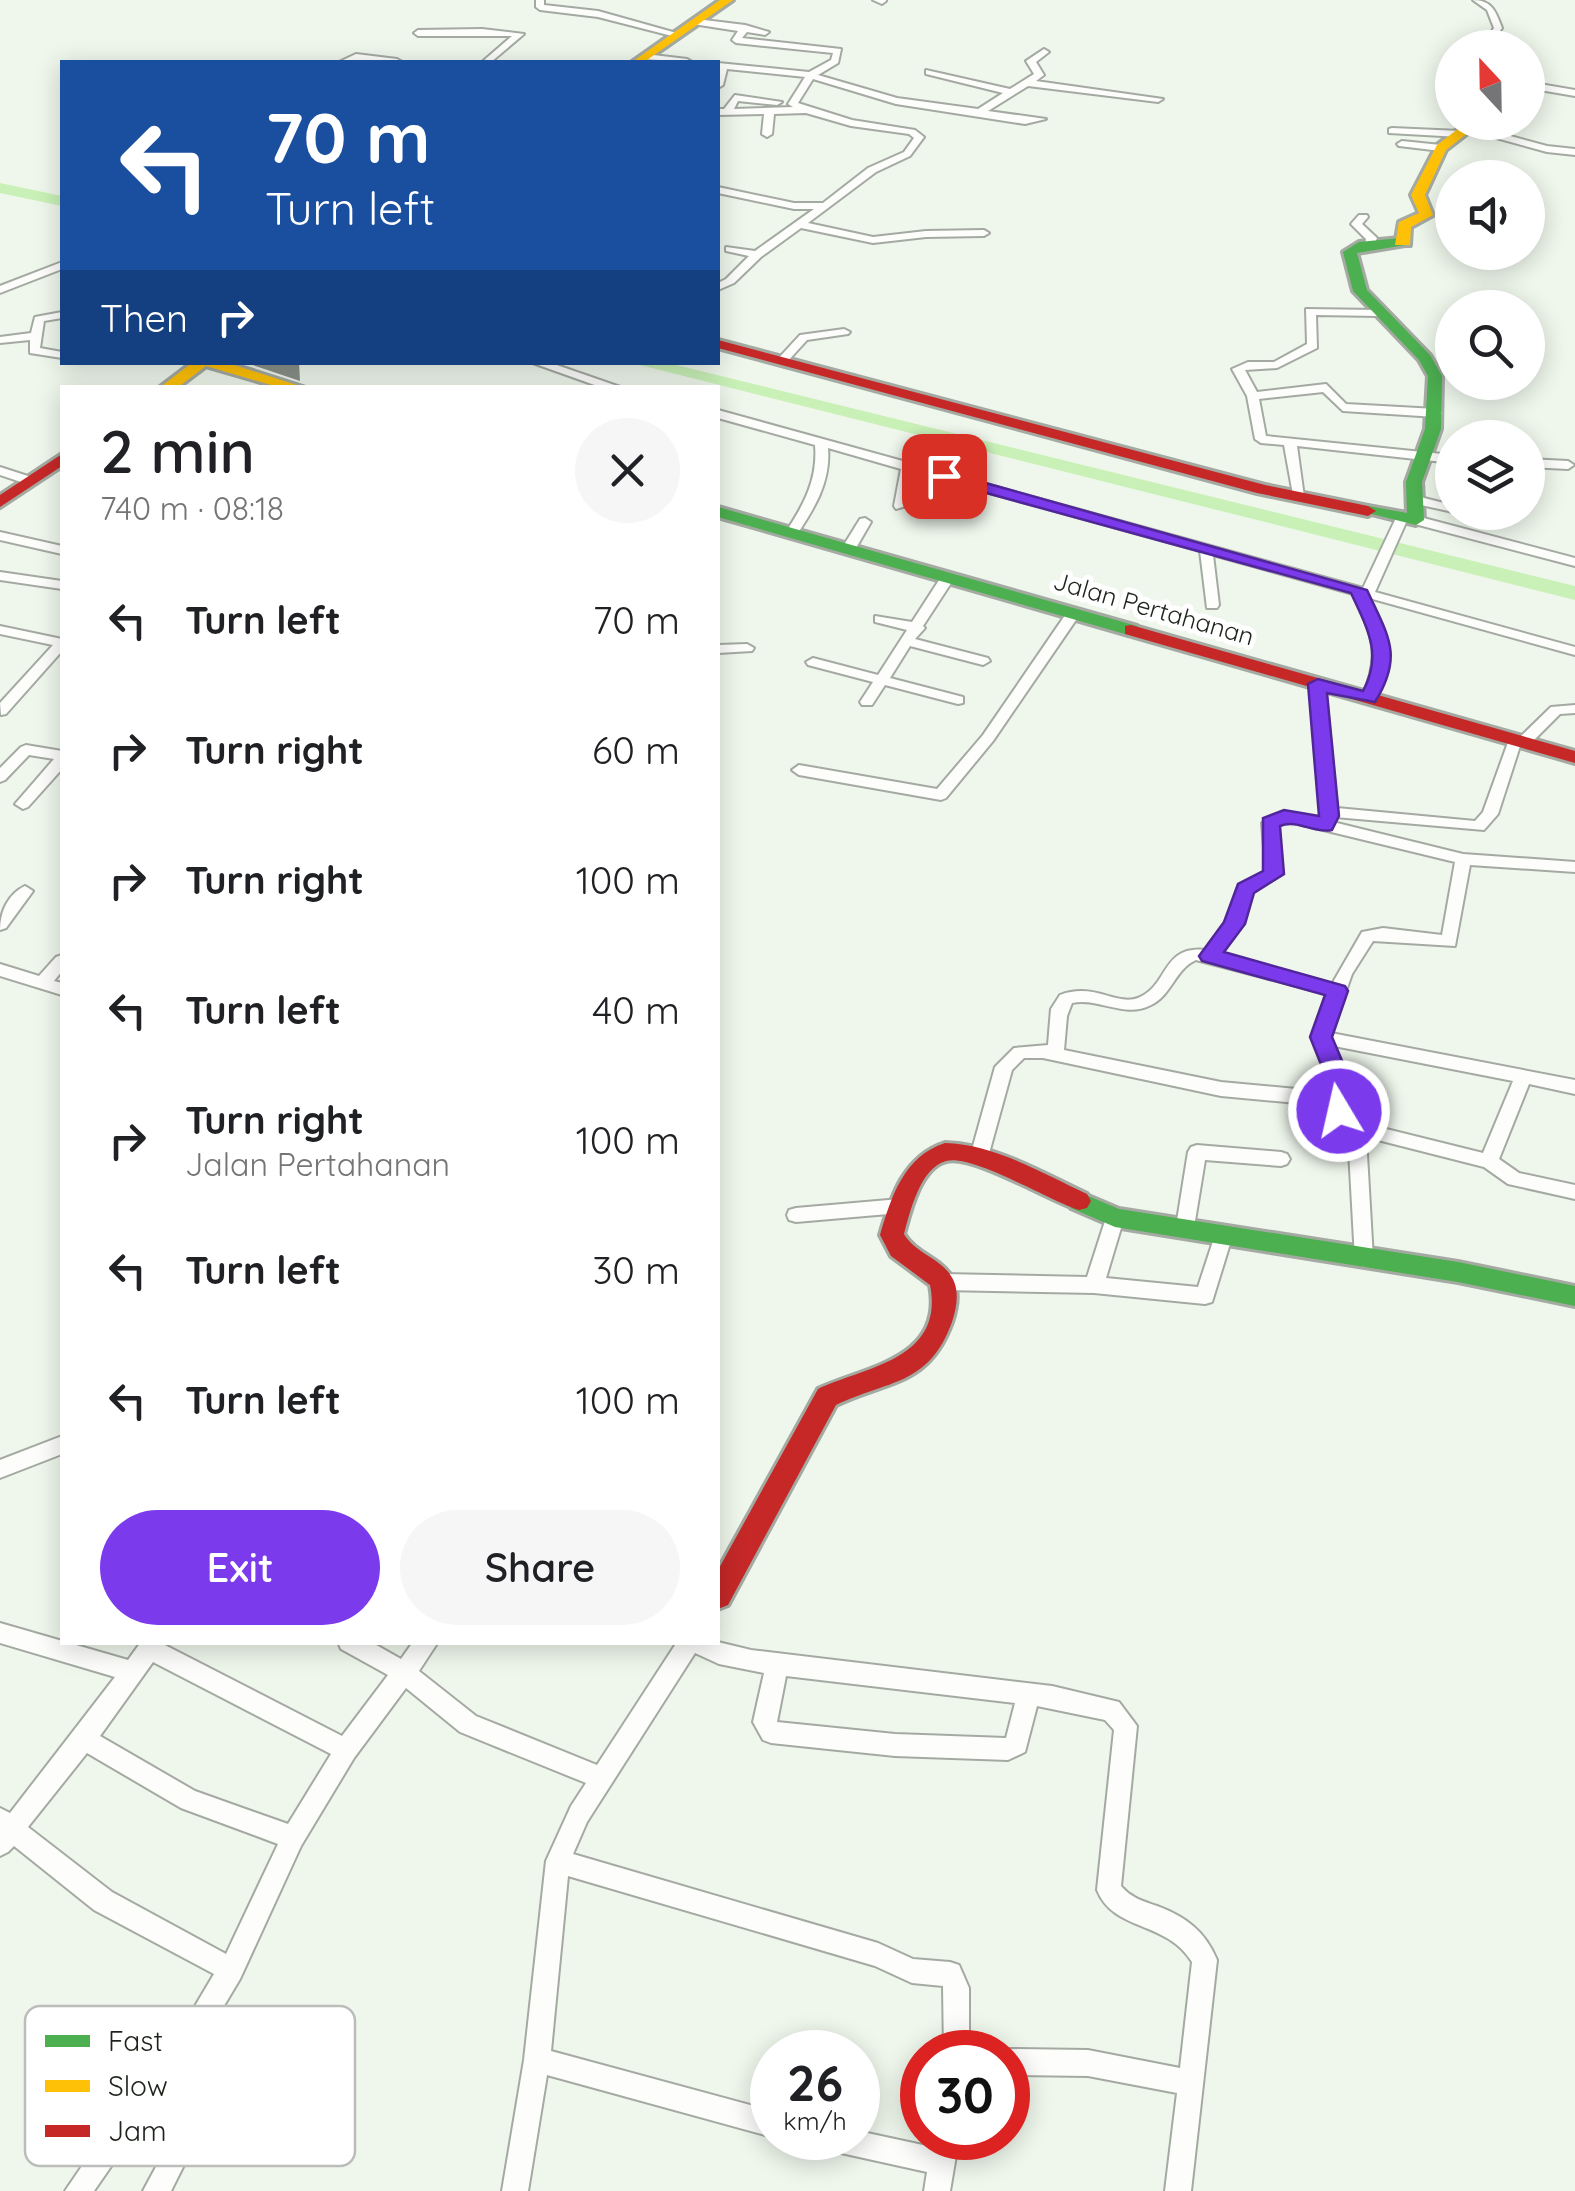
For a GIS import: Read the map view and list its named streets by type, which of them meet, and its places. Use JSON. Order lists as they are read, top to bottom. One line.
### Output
{"streets":{"main road":["Jalan Pertahanan"]},"legend":["Fast","Slow","Jam"],"north":"top","page":{"turn":["70 m","Turn left"],"then":"Then","heading":["2 min","740 m · 08:18"],"list":[{"name":"Turn left","value":"70 m"},{"name":"Turn right","value":"60 m"},{"name":"Turn right","value":"100 m"},{"name":"Turn left","value":"40 m"},{"name":"Turn right","note":"Jalan Pertahanan","value":"100 m"},{"name":"Turn left","value":"30 m"},{"name":"Turn left","value":"100 m"}],"buttons":["Exit","Share"],"speed":"26 km/h","limit":"30"}}
